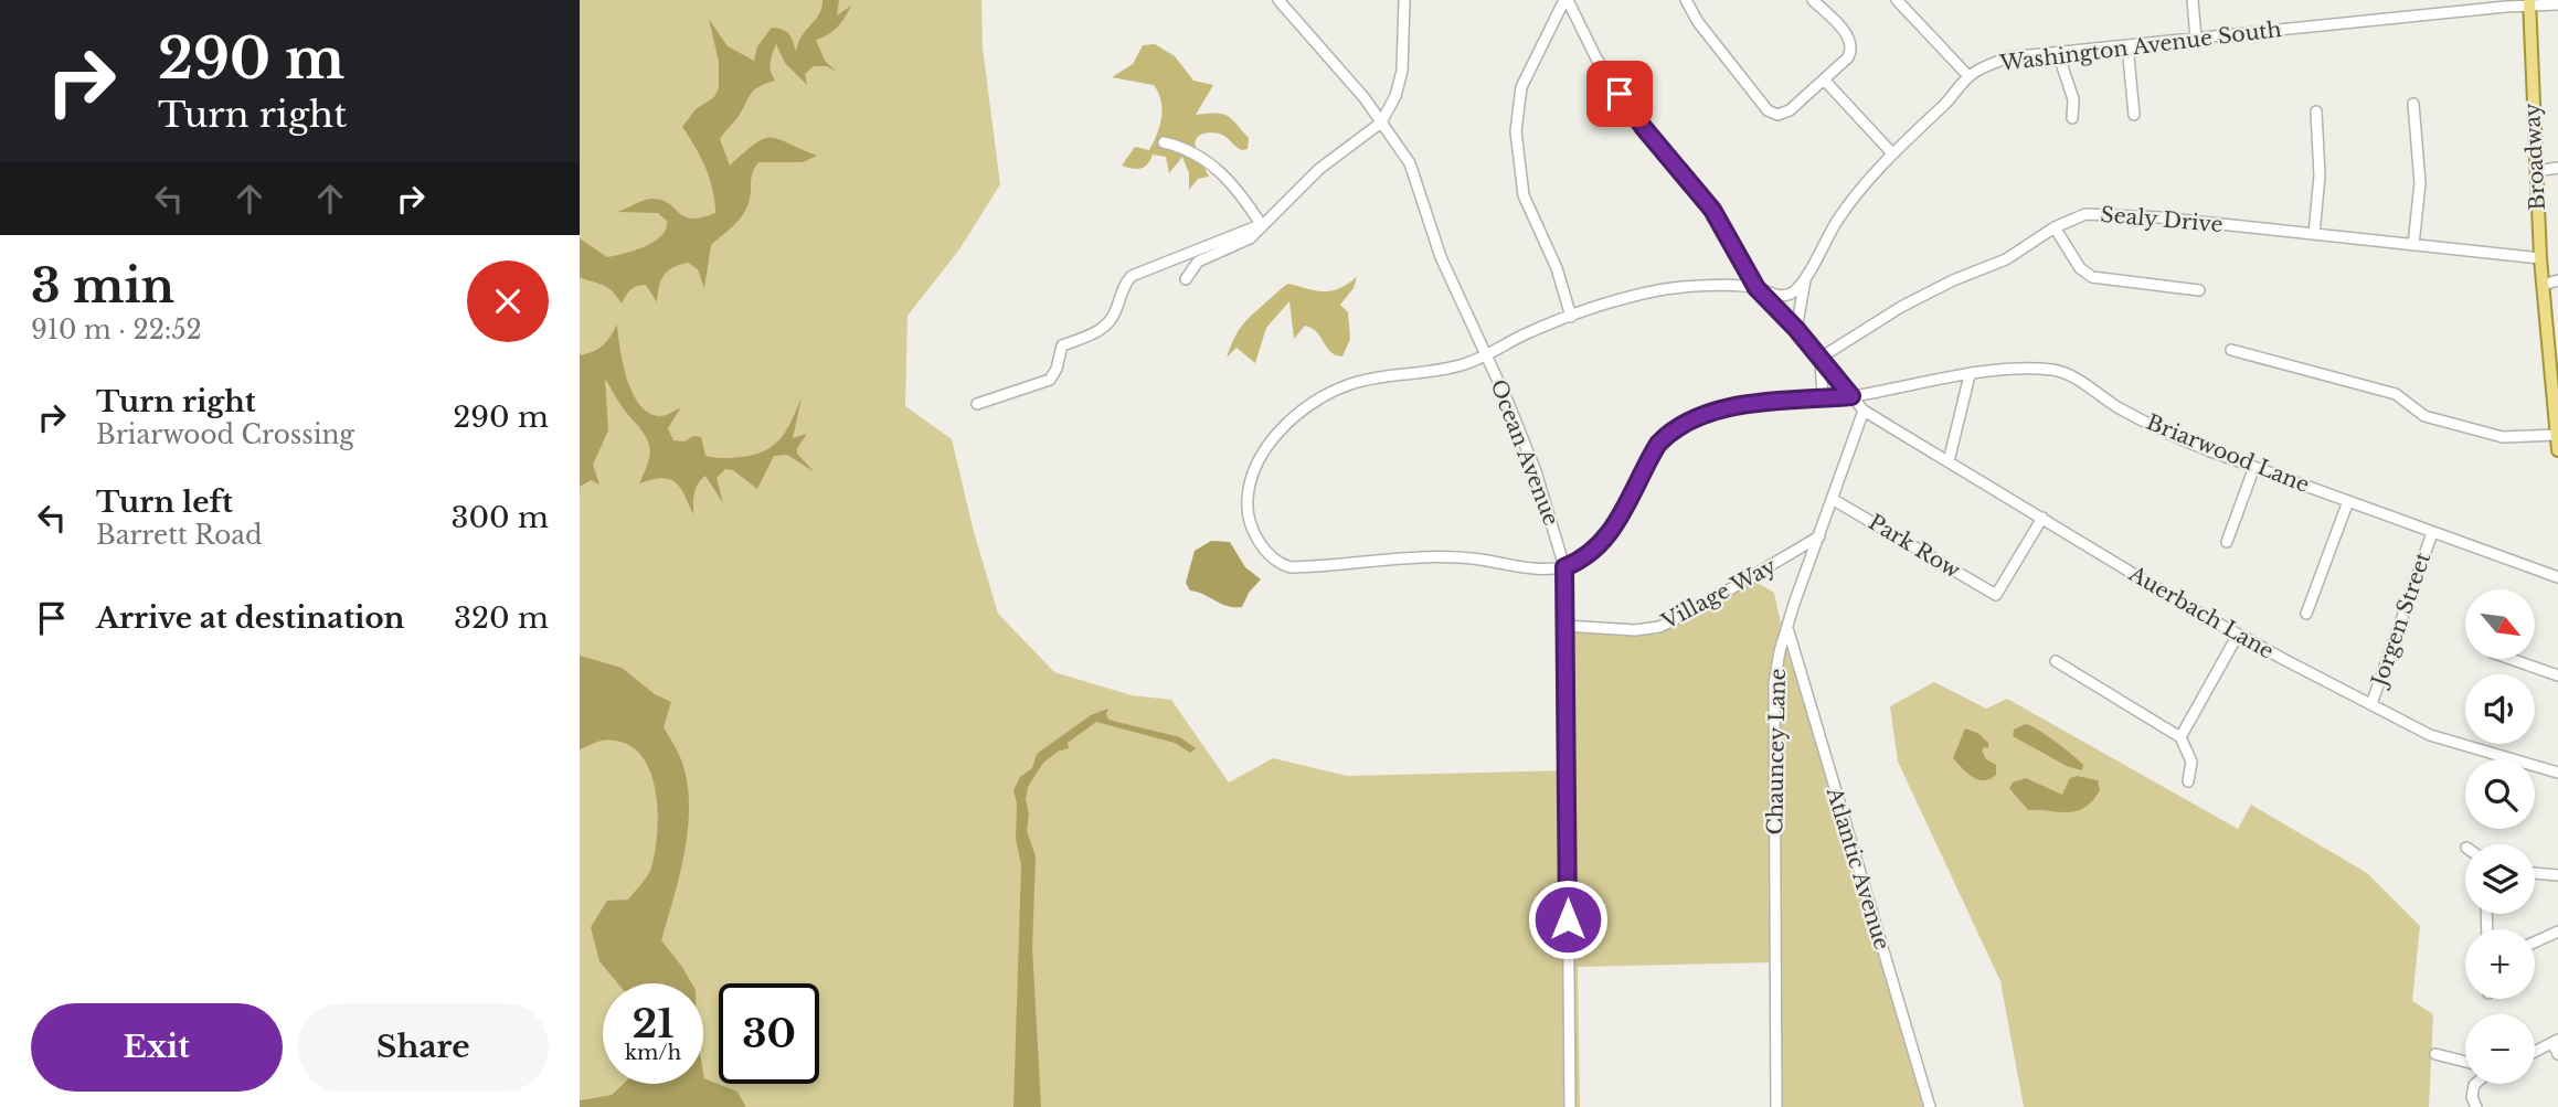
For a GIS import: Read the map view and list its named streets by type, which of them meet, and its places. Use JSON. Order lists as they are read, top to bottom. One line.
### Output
{"streets":{"main road":["Broadway"],"street":["Washington Avenue South","Sealy Drive","Ocean Avenue","Briarwood Lane","Park Row","Village Way","Auerbach Lane","Jorgen Street","Chauncey Lane","Atlantic Avenue"]},"crossings":[["Washington Avenue South","Broadway"],["Broadway","Sealy Drive"],["Ocean Avenue","Briarwood Lane"],["Ocean Avenue","Village Way"],["Briarwood Lane","Jorgen Street"],["Park Row","Auerbach Lane"],["Park Row","Chauncey Lane"],["Village Way","Chauncey Lane"],["Auerbach Lane","Jorgen Street"],["Auerbach Lane","Chauncey Lane"],["Chauncey Lane","Atlantic Avenue"]],"north":"bottom right","page":{"turn":["290 m","Turn right"],"heading":["3 min","910 m · 22:52"],"list":[{"name":"Turn right","note":"Briarwood Crossing","value":"290 m"},{"name":"Turn left","note":"Barrett Road","value":"300 m"},{"name":"Arrive at destination","value":"320 m"}],"map_buttons":["+","−"],"speed":"21 km/h","limit":"30","buttons":["Exit","Share"]}}
